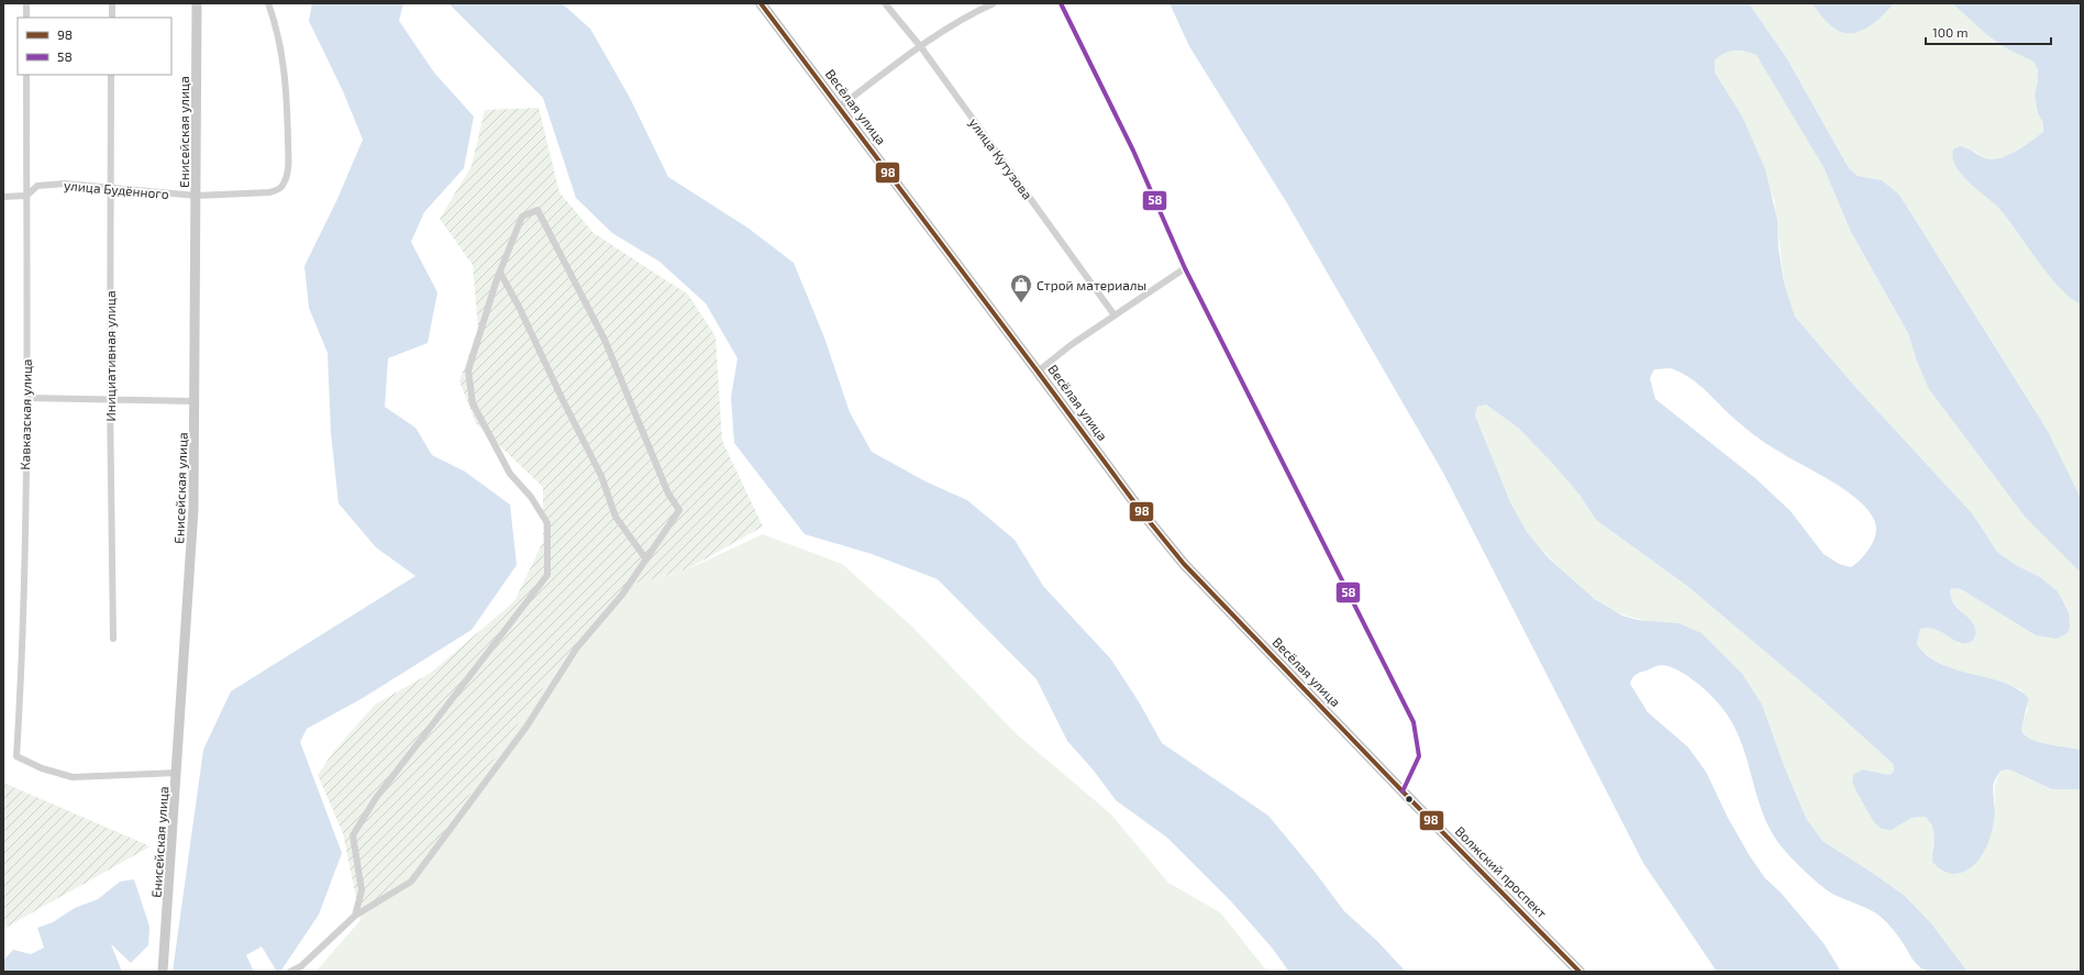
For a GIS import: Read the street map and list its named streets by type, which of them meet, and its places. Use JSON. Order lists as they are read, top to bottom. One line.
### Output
{"streets":{"main road":["Весёлая улица","Волжский проспект"],"street":["Енисейская улица","улица Кутузова","улица Будённого","Инициативная улица","Кавказская улица"]},"crossings":[["Весёлая улица","Волжский проспект"],["Енисейская улица","улица Будённого"],["Енисейская улица","Кавказская улица"],["улица Будённого","Инициативная улица"],["улица Будённого","Кавказская улица"]],"places":{"shop":["Строй материалы"]},"lines":["transit line 98","transit line 58"],"legend":["98","58"],"scale_bar":"100 m"}
